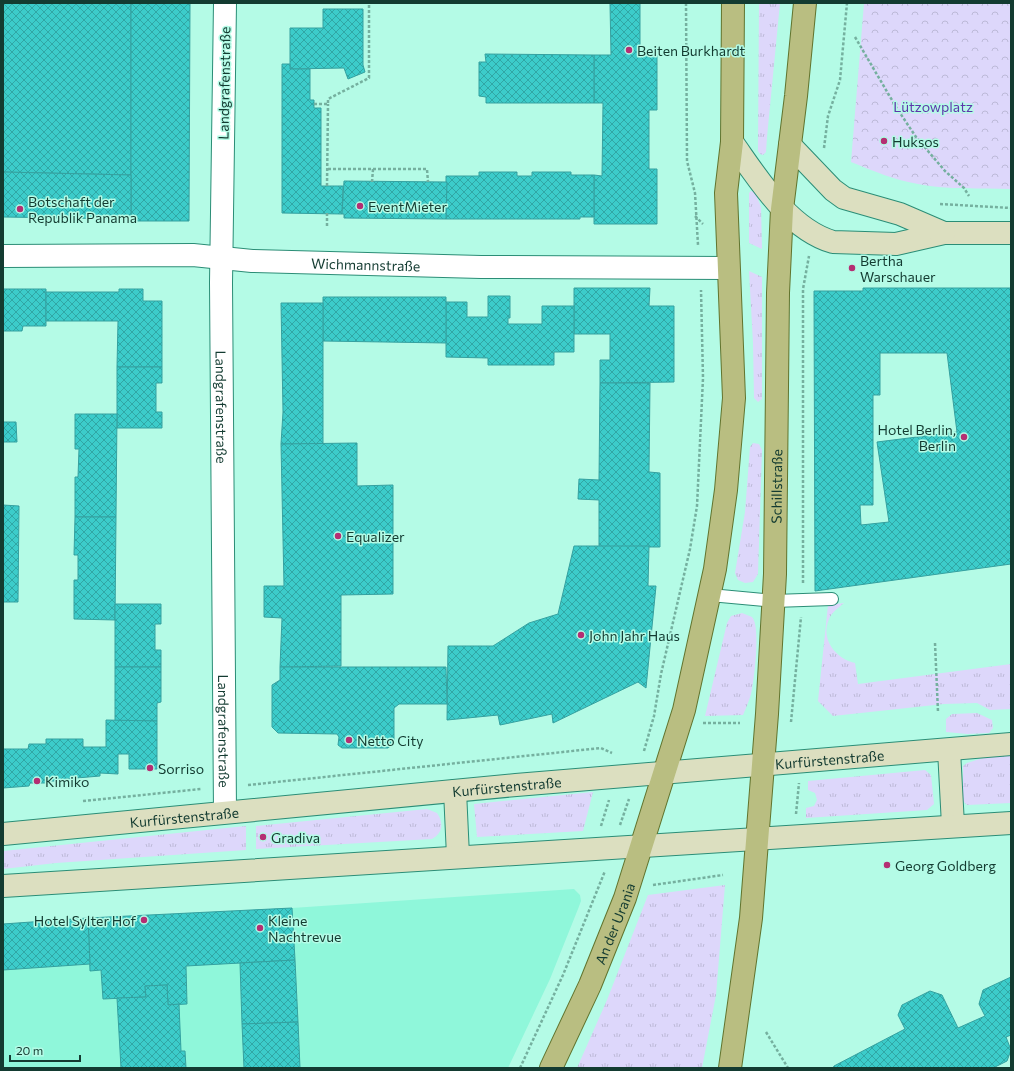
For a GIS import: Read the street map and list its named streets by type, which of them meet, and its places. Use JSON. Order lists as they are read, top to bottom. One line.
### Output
{"streets":{"main road":["Schillstraße","Kurfürstenstraße","An der Urania"],"street":["Landgrafenstraße","Wichmannstraße"]},"crossings":[["Landgrafenstraße","Wichmannstraße"],["Landgrafenstraße","Kurfürstenstraße"],["Schillstraße","Kurfürstenstraße"],["Kurfürstenstraße","An der Urania"]],"parks":["Lützowplatz"],"places":["Beiten Burkhardt","Huksos","EventMieter","Botschaft der Republik Panama","Bertha Warschauer","Hotel Berlin, Berlin","Equalizer","John Jahr Haus","Netto City","Sorriso","Kimiko","Gradiva","Georg Goldberg","Hotel Sylter Hof","Kleine Nachtrevue"],"scale_bar":"20 m"}
